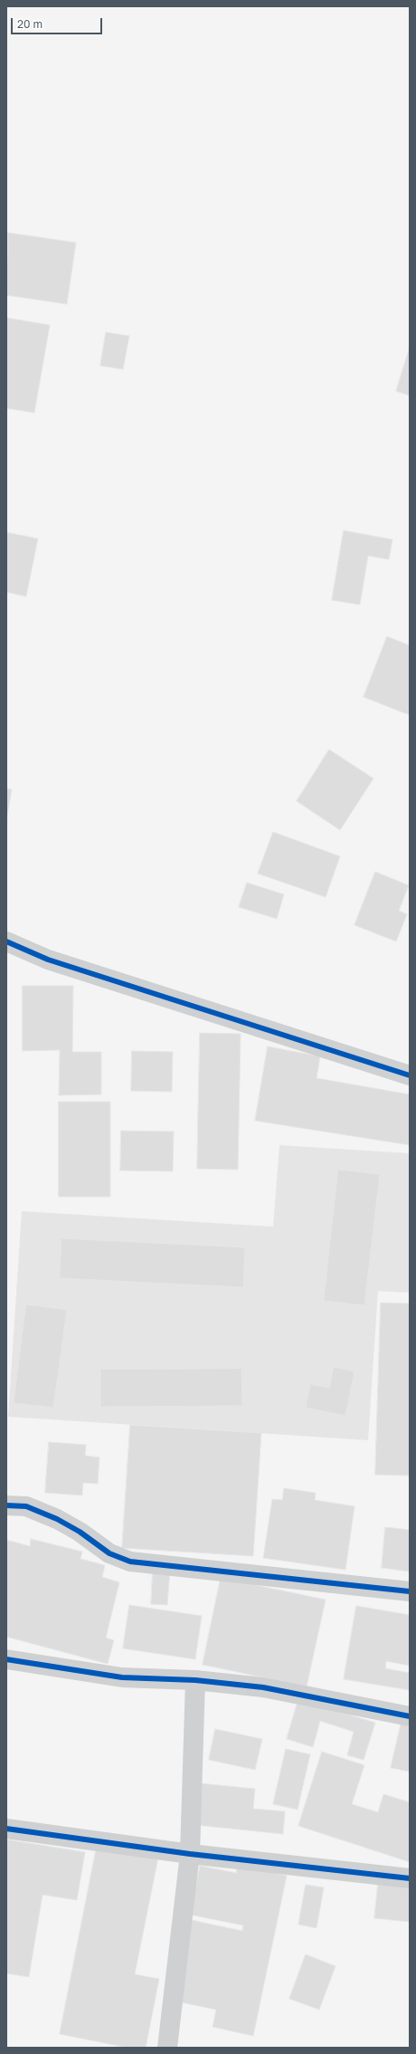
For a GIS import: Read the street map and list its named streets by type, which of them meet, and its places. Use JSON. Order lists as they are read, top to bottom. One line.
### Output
{"scale_bar":"20 m"}
